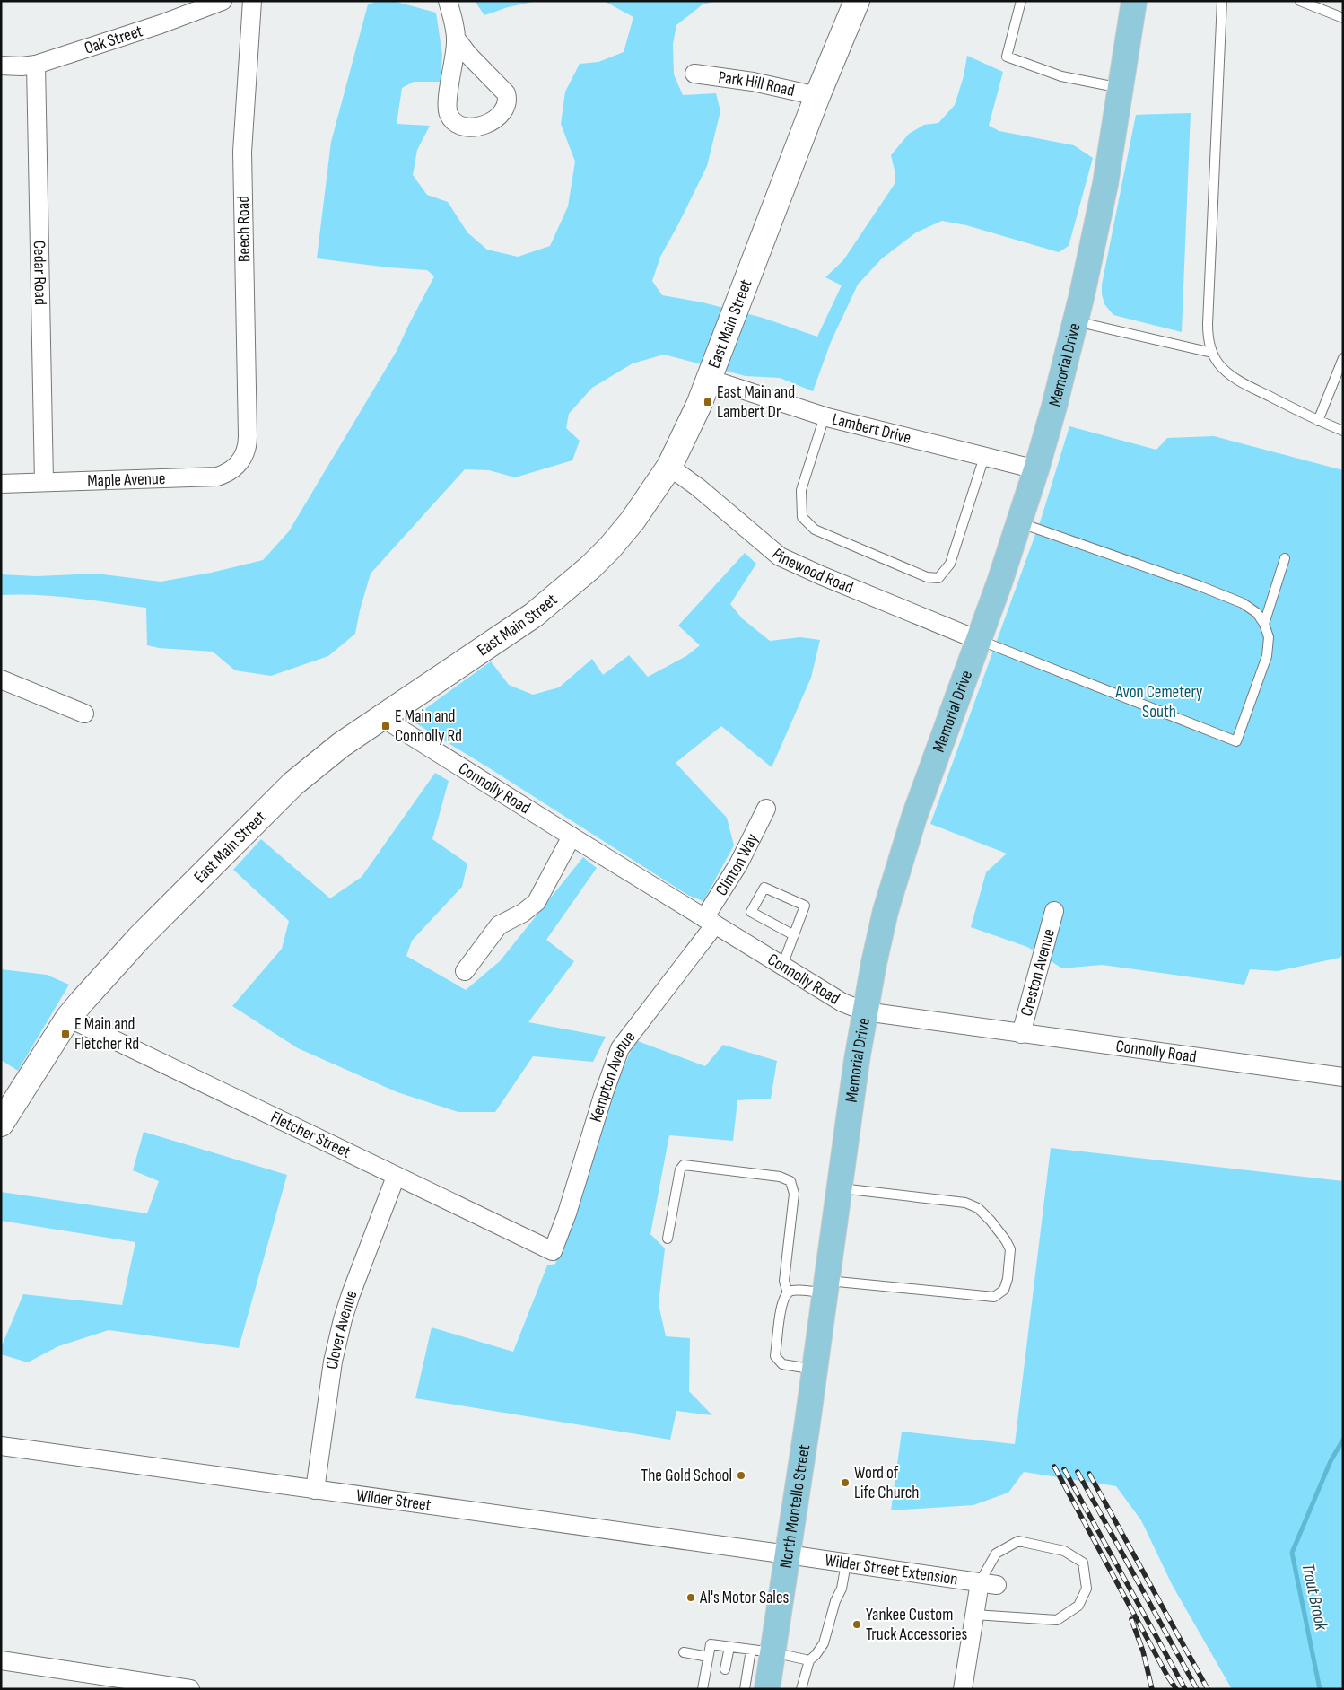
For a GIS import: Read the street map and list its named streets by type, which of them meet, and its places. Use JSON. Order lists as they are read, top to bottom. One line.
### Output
{"streets":{"main road":["East Main Street","Memorial Drive","North Montello Street"],"street":["Oak Street","Park Hill Road","Beech Road","Cedar Road","Lambert Drive","Maple Avenue","Pinewood Road","Connolly Road","Clinton Way","Creston Avenue","Kempton Avenue","Fletcher Street","Clover Avenue","Wilder Street","Wilder Street Extension"]},"crossings":[["Oak Street","Cedar Road"],["Park Hill Road","East Main Street"],["Beech Road","Maple Avenue"],["Cedar Road","Maple Avenue"],["East Main Street","Lambert Drive"],["East Main Street","Pinewood Road"],["East Main Street","Connolly Road"],["East Main Street","Fletcher Street"],["Memorial Drive","Lambert Drive"],["Memorial Drive","Pinewood Road"],["Memorial Drive","Connolly Road"],["Memorial Drive","North Montello Street"],["Connolly Road","Clinton Way"],["Connolly Road","Creston Avenue"],["Connolly Road","Kempton Avenue"],["Clinton Way","Kempton Avenue"],["Kempton Avenue","Fletcher Street"],["Fletcher Street","Clover Avenue"],["Clover Avenue","Wilder Street"],["Wilder Street","North Montello Street"],["Wilder Street","Wilder Street Extension"],["North Montello Street","Wilder Street Extension"]],"water":["Trout Brook"],"parks":["Avon Cemetery South"],"places":{"transit":["East Main and Lambert Dr","E Main and Connolly Rd","E Main and Fletcher Rd"],"other":["The Gold School","Word of Life Church","Al's Motor Sales","Yankee Custom Truck Accessories"]}}
